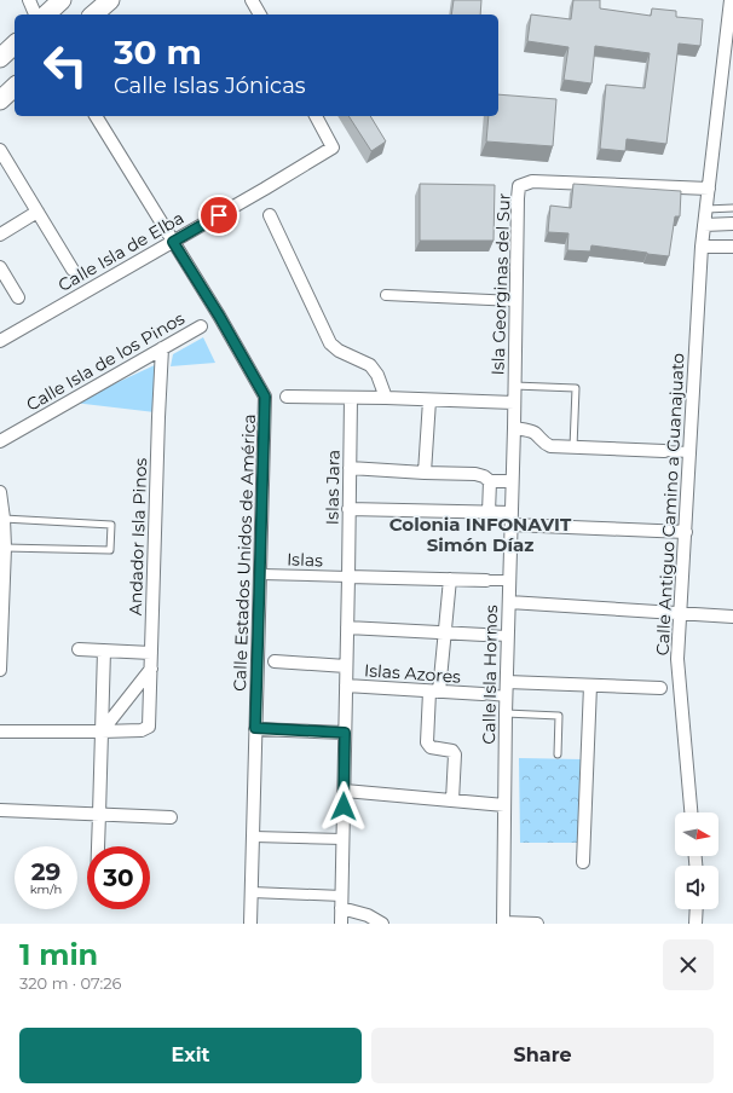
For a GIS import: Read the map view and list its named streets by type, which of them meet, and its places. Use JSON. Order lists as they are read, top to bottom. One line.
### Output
{"streets":{"street":["Calle Isla de Elba","Isla Georginas del Sur","Calle Isla de los Pinos","Islas Jara","Calle Antiguo Camino a Guanajuato","Andador Isla Pinos","Calle Estados Unidos de América","Islas","Islas Azores","Calle Isla Hornos"]},"crossings":[["Calle Isla de Elba","Calle Estados Unidos de América"],["Isla Georginas del Sur","Calle Antiguo Camino a Guanajuato"],["Isla Georginas del Sur","Calle Isla Hornos"],["Calle Isla de los Pinos","Andador Isla Pinos"],["Islas Jara","Islas"],["Islas Jara","Islas Azores"],["Calle Estados Unidos de América","Islas"],["Islas Azores","Calle Isla Hornos"]],"districts":["Colonia INFONAVIT Simón Díaz"],"north":"right","page":{"turn":["30 m","Calle Islas Jónicas"],"speed":"29 km/h","limit":"30","heading":["1 min","320 m · 07:26"],"buttons":["Exit","Share"]}}
